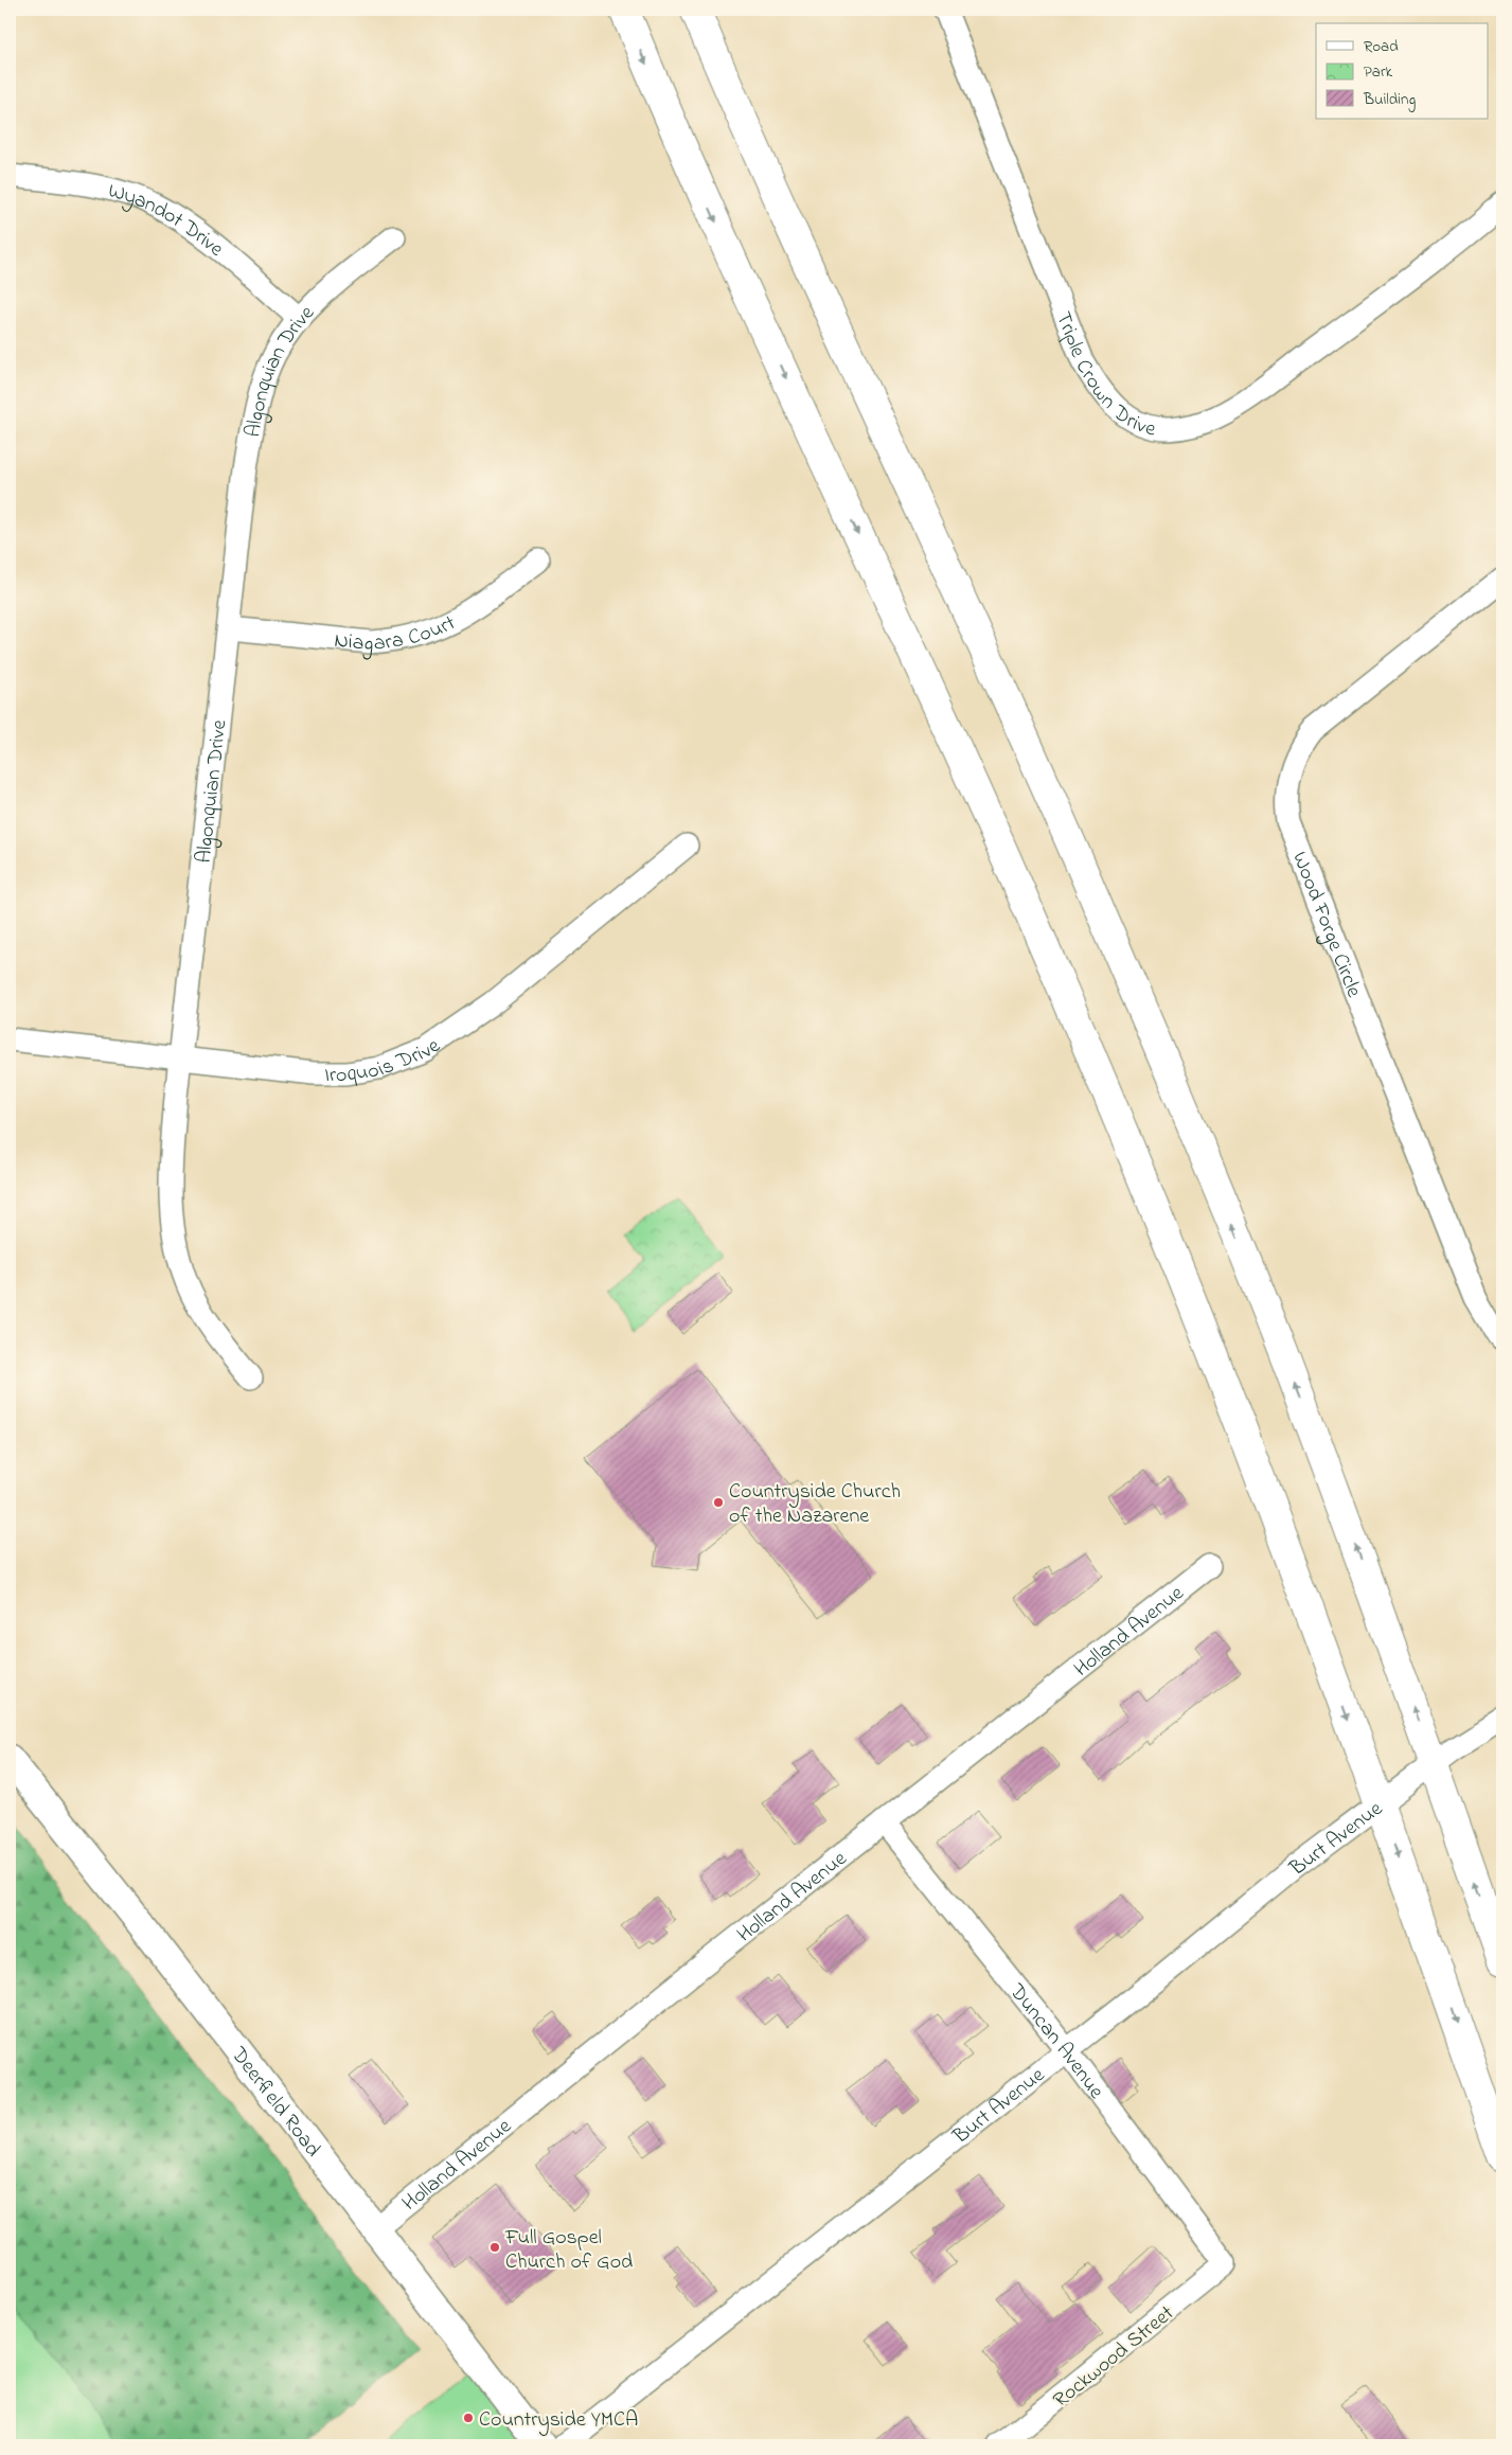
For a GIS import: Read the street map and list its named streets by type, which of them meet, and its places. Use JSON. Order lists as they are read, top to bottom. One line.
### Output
{"streets":{"street":["Wyandot Drive","Triple Crown Drive","Algonquian Drive","Niagara Court","Wood Forge Circle","Iroquois Drive","Holland Avenue","Burt Avenue","Duncan Avenue","Deerfield Road","Rockwood Street"]},"crossings":[["Wyandot Drive","Algonquian Drive"],["Algonquian Drive","Niagara Court"],["Algonquian Drive","Iroquois Drive"],["Holland Avenue","Duncan Avenue"],["Holland Avenue","Deerfield Road"],["Burt Avenue","Duncan Avenue"],["Duncan Avenue","Rockwood Street"]],"places":["Countryside Church of the Nazarene","Full Gospel Church of God","Countryside YMCA"],"legend":["Road","Park","Building"]}
